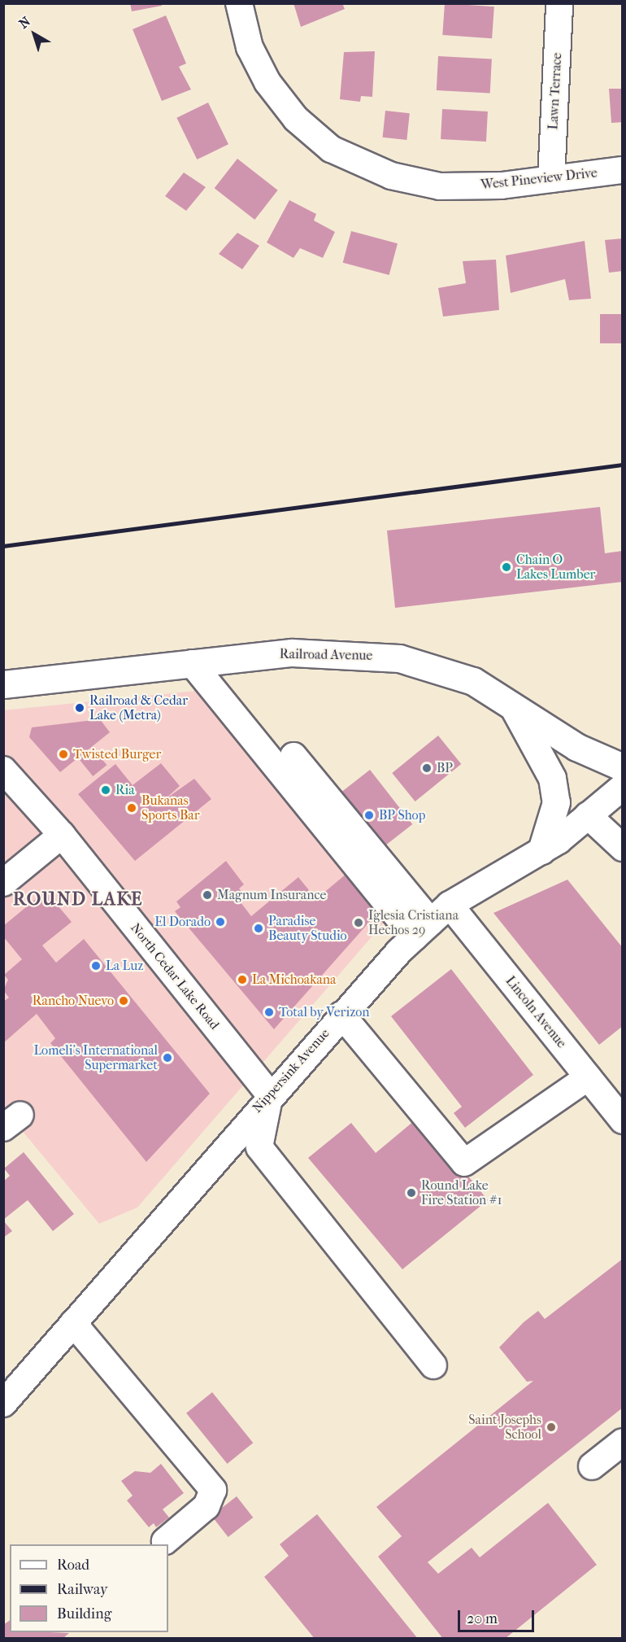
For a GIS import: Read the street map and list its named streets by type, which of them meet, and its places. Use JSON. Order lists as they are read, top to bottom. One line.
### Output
{"streets":{"main road":["Railroad Avenue"],"street":["Lawn Terrace","West Pineview Drive","North Cedar Lake Road","Lincoln Avenue","Nippersink Avenue"]},"crossings":[["Lawn Terrace","West Pineview Drive"],["North Cedar Lake Road","Nippersink Avenue"],["Lincoln Avenue","Nippersink Avenue"]],"districts":["ROUND LAKE"],"places":["Chain O Lakes Lumber","Railroad & Cedar Lake (Metra)","Twisted Burger","BP","Ria","Bukanas Sports Bar","BP Shop","Magnum Insurance","El Dorado","Iglesia Cristiana Hechos 29","Paradise Beauty Studio","La Luz","La Michoakana","Rancho Nuevo","Total by Verizon","Lomeli's International Supermarket","Round Lake Fire Station #1","Saint Josephs School"],"legend":["Road","Railway","Building"],"scale_bar":"20 m","north":"top left"}
